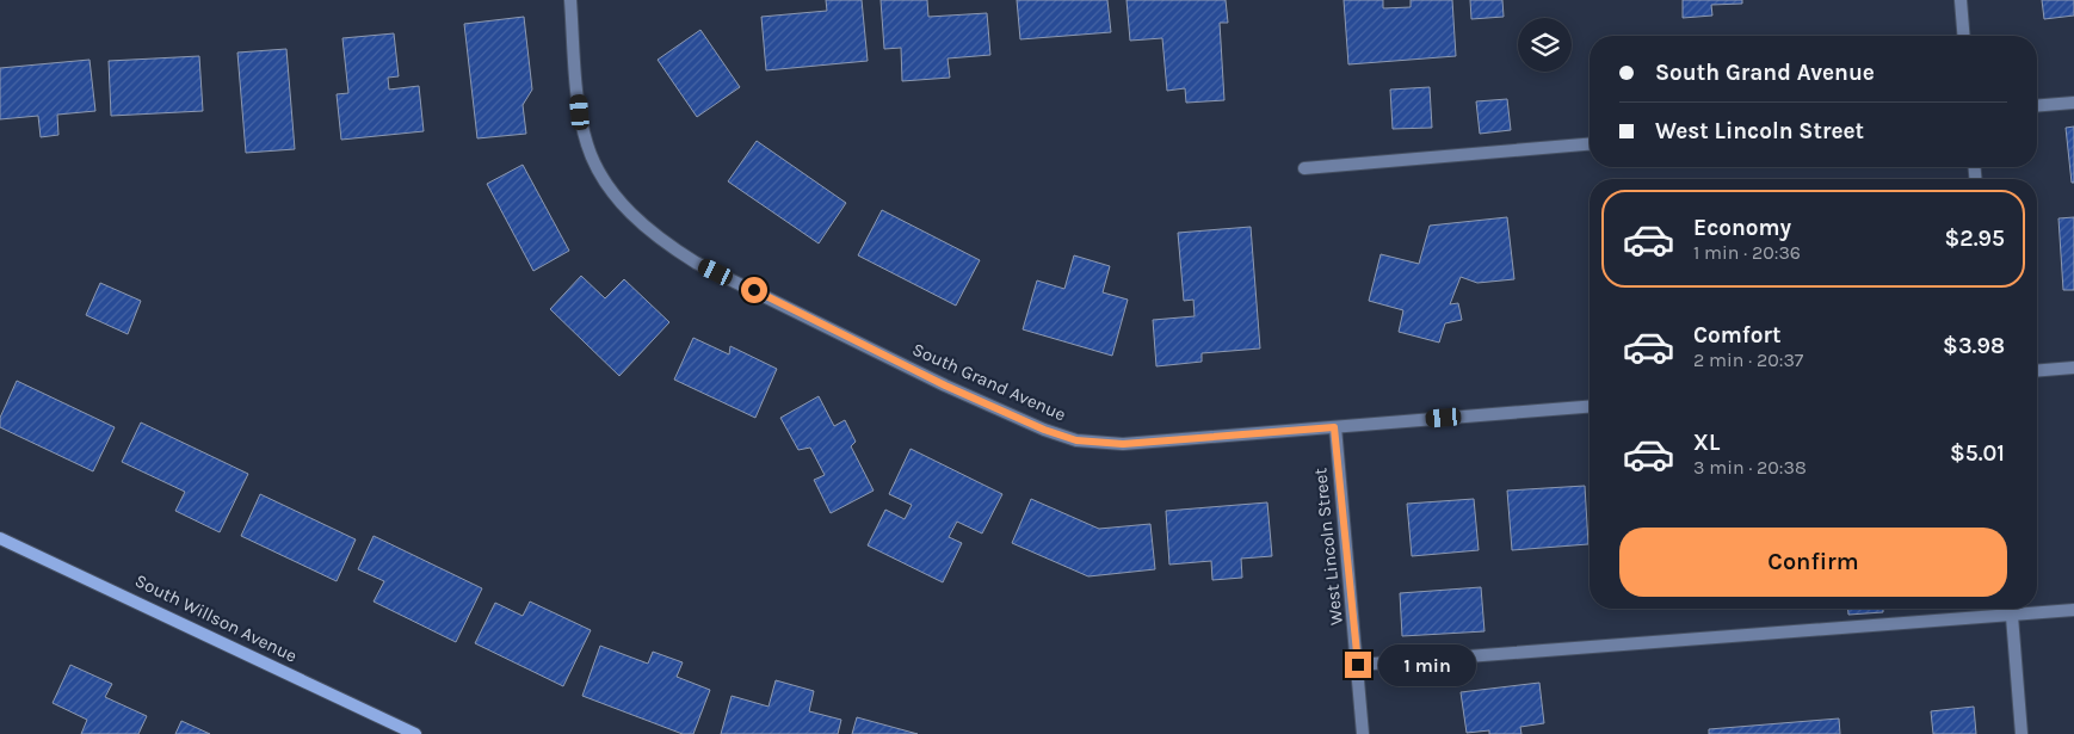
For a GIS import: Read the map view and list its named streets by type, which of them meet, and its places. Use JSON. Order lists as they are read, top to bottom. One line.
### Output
{"streets":{"main road":["South Willson Avenue"],"street":["South Grand Avenue","West Lincoln Street"]},"crossings":[["South Grand Avenue","West Lincoln Street"]],"page":{"banner":["South Grand Avenue","West Lincoln Street"],"list":[{"name":"Economy","note":"1 min · 20:36","value":"$2.95"},{"name":"Comfort","note":"2 min · 20:37","value":"$3.98"},{"name":"XL","note":"3 min · 20:38","value":"$5.01"}],"buttons":"Confirm","bubble":"1 min"}}
